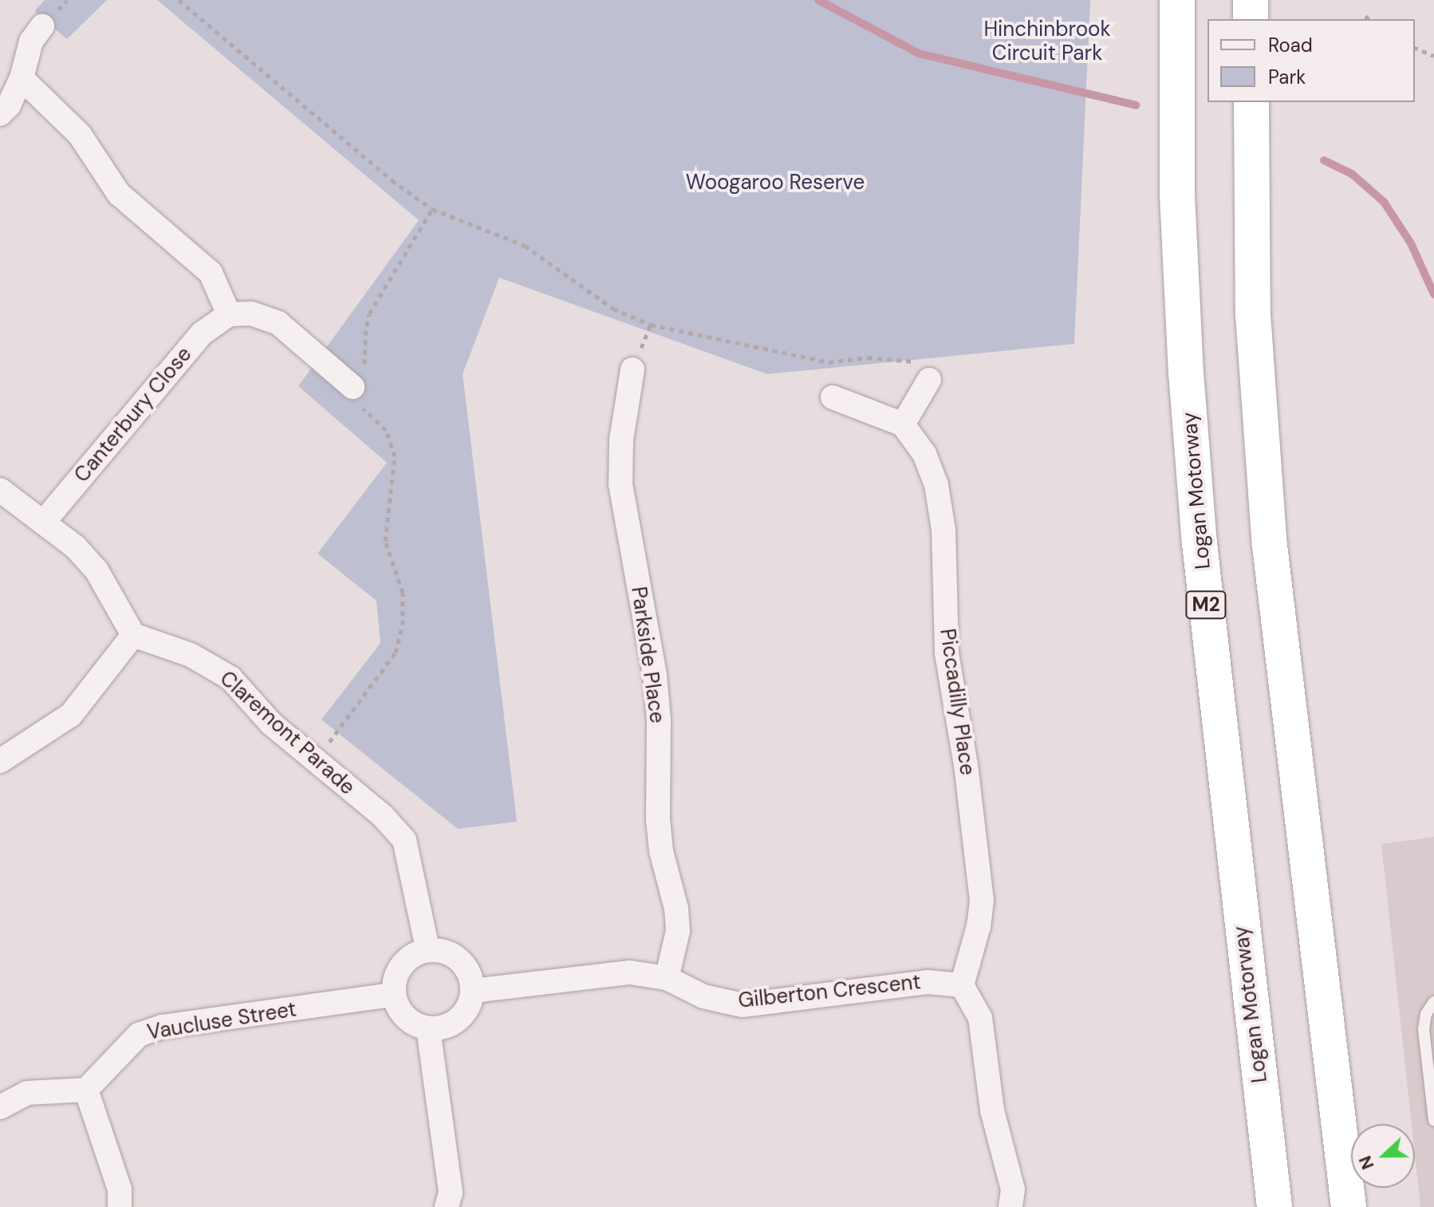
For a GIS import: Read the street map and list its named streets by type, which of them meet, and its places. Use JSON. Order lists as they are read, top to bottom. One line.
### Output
{"streets":{"highway":["Logan Motorway","M2"],"street":["Canterbury Close","Parkside Place","Piccadilly Place","Claremont Parade","Gilberton Crescent","Vaucluse Street"]},"crossings":[["Parkside Place","Gilberton Crescent"],["Piccadilly Place","Gilberton Crescent"],["Claremont Parade","Gilberton Crescent"],["Claremont Parade","Vaucluse Street"],["Gilberton Crescent","Vaucluse Street"]],"parks":["Hinchinbrook Circuit Park","Woogaroo Reserve"],"legend":["Road","Park"],"north":"left"}
